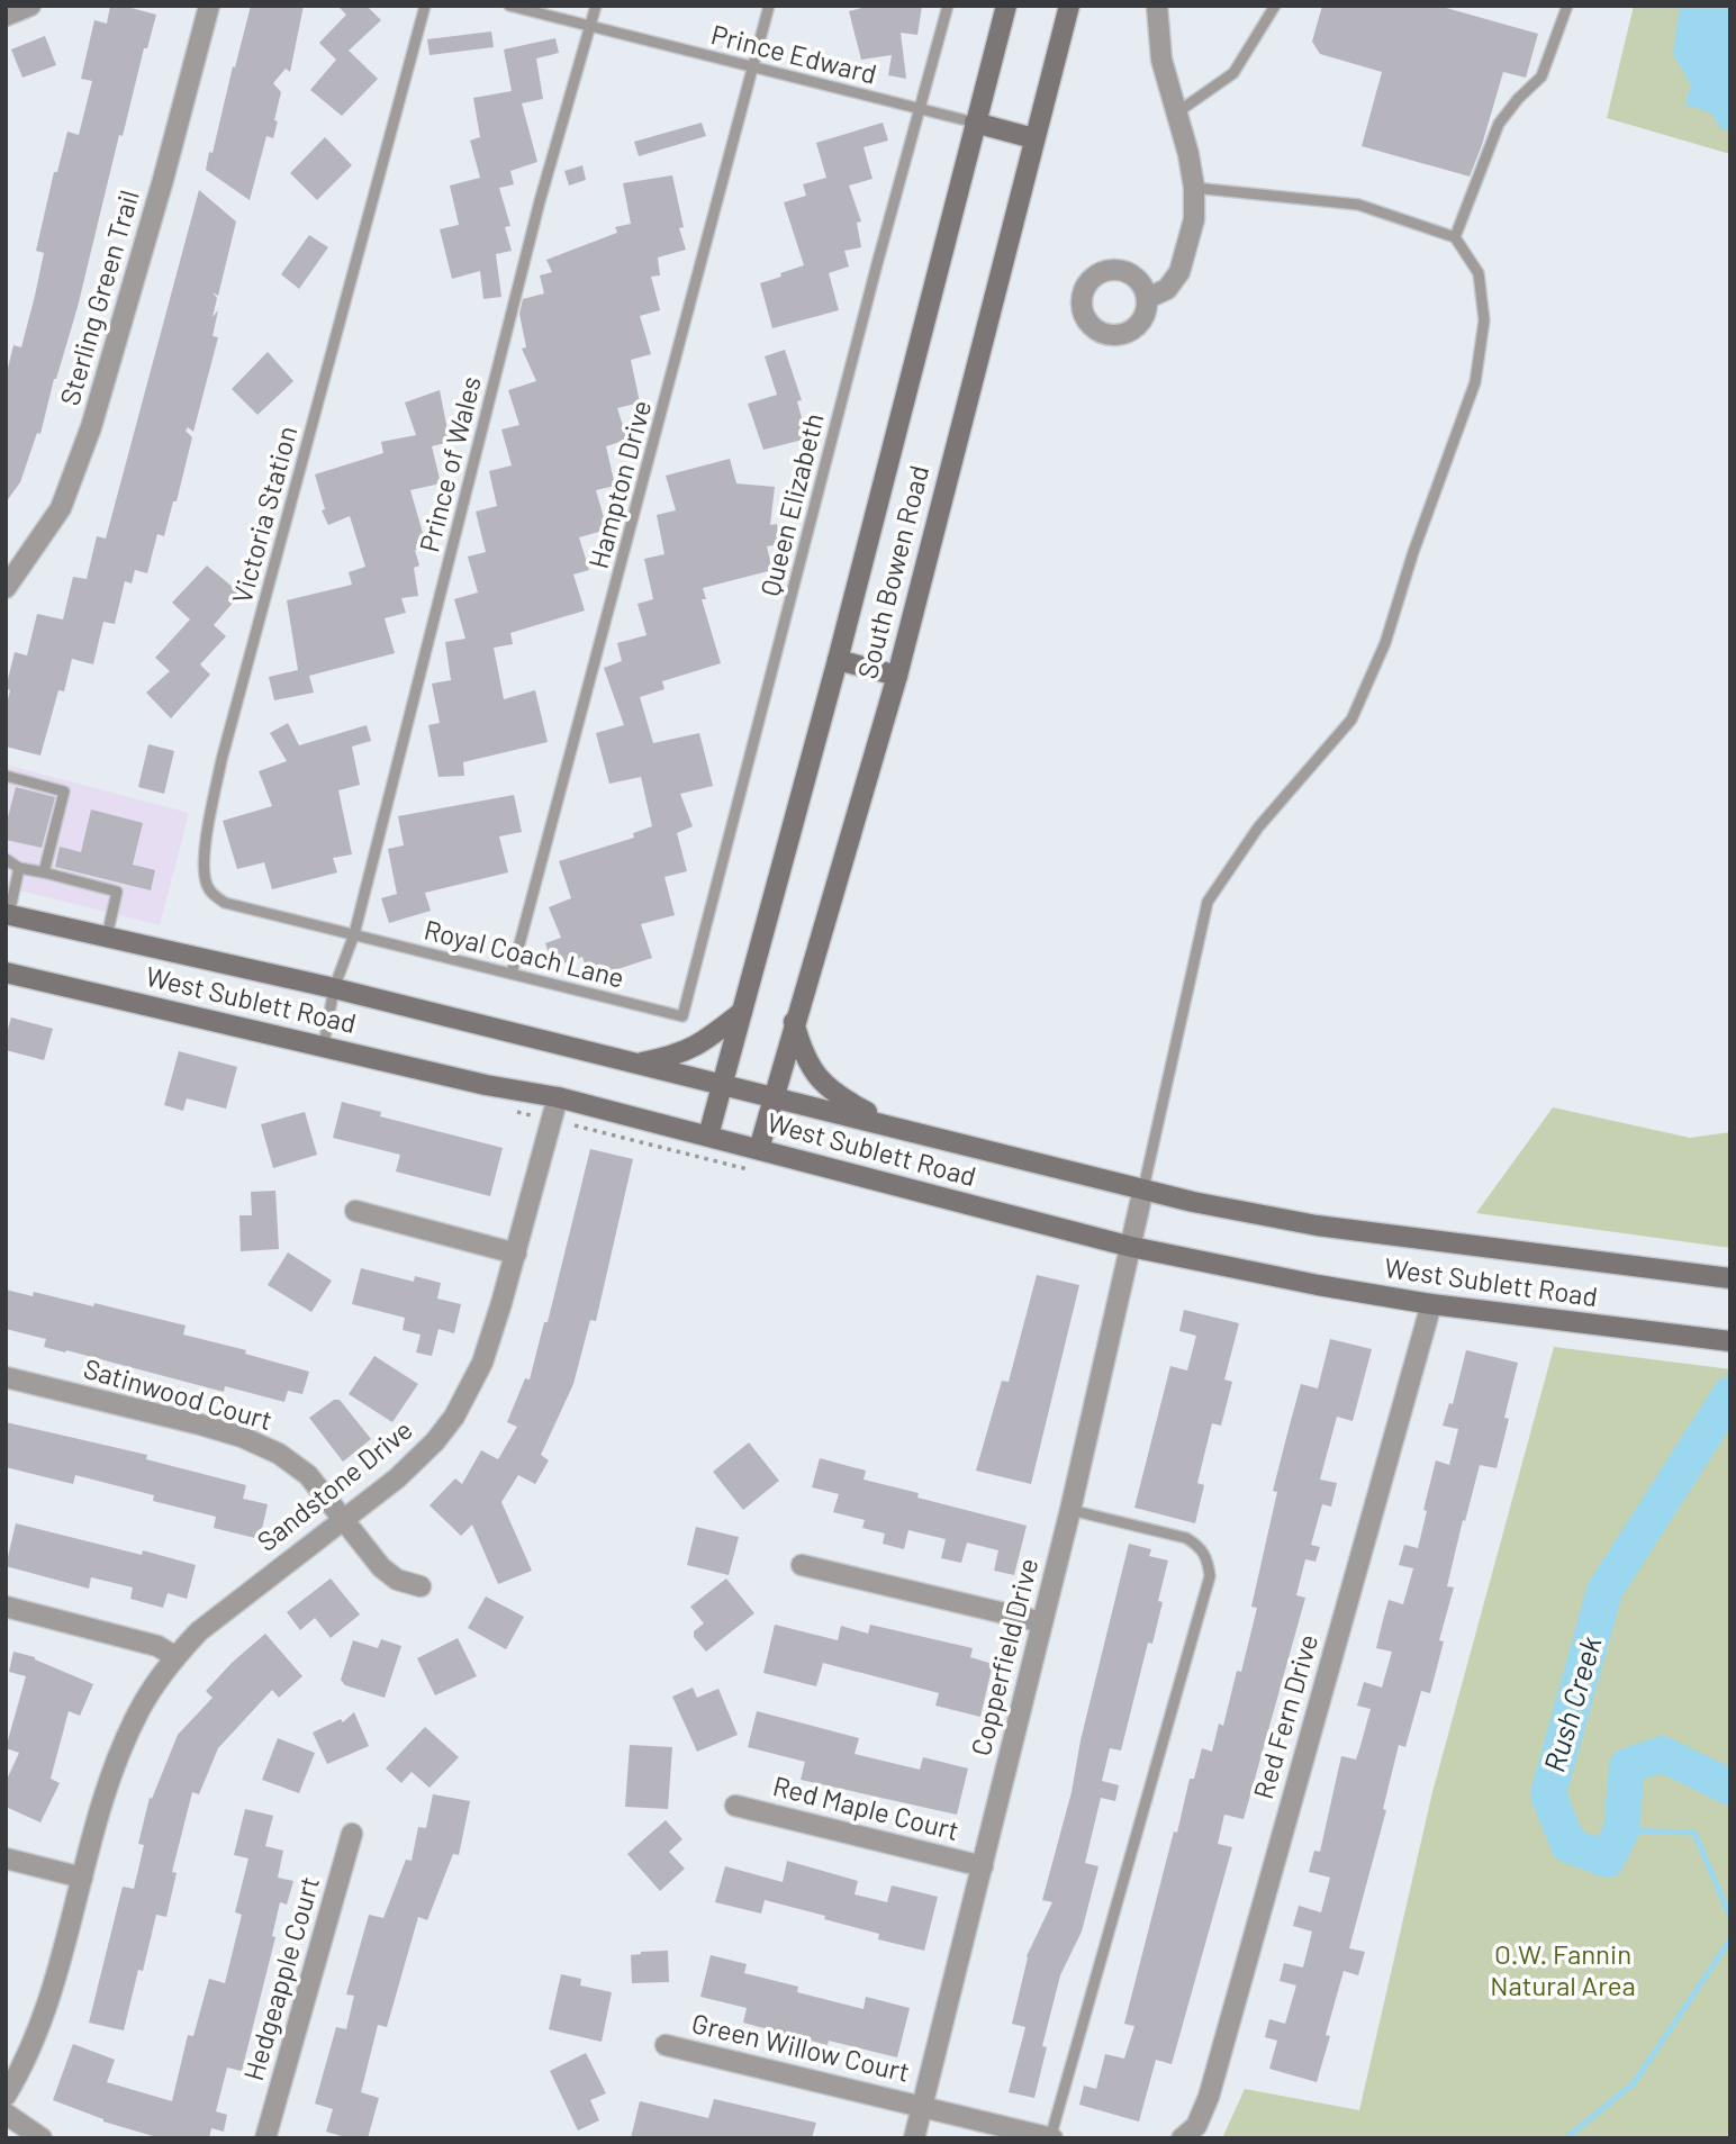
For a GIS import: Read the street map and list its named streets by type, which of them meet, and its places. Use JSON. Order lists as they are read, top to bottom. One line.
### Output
{"streets":{"main road":["South Bowen Road","West Sublett Road"],"street":["Sterling Green Trail","Satinwood Court","Sandstone Drive","Copperfield Drive","Red Fern Drive","Red Maple Court","Hedgeapple Court","Green Willow Court"],"lane":["Prince Edward","Prince of Wales","Hampton Drive","Queen Elizabeth","Victoria Station","Royal Coach Lane"]},"crossings":[["Prince Edward","Prince of Wales"],["Prince Edward","Hampton Drive"],["Prince Edward","Queen Elizabeth"],["Prince Edward","South Bowen Road"],["Prince of Wales","Victoria Station"],["Prince of Wales","Royal Coach Lane"],["Prince of Wales","West Sublett Road"],["Hampton Drive","Royal Coach Lane"],["Queen Elizabeth","Royal Coach Lane"],["Victoria Station","Royal Coach Lane"],["South Bowen Road","West Sublett Road"],["West Sublett Road","Sandstone Drive"],["West Sublett Road","Copperfield Drive"],["West Sublett Road","Red Fern Drive"],["Satinwood Court","Sandstone Drive"],["Copperfield Drive","Red Maple Court"],["Copperfield Drive","Green Willow Court"]],"water":["Rush Creek"],"parks":["O.W. Fannin Natural Area"]}
